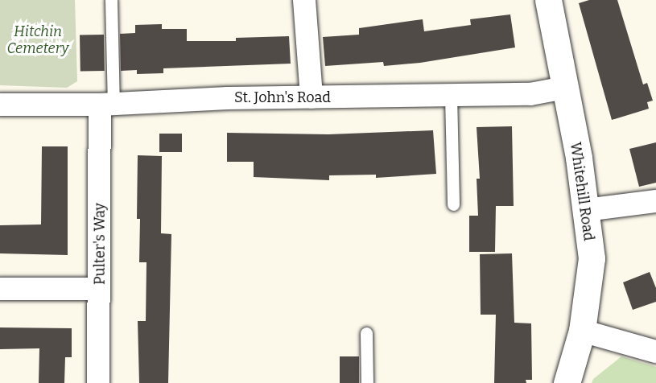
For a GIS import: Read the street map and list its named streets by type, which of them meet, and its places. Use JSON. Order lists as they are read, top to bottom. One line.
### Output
{"streets":{"street":["St. John's Road","Whitehill Road","Pulter's Way"]},"crossings":[["St. John's Road","Whitehill Road"],["St. John's Road","Pulter's Way"]],"parks":["Hitchin Cemetery"]}
